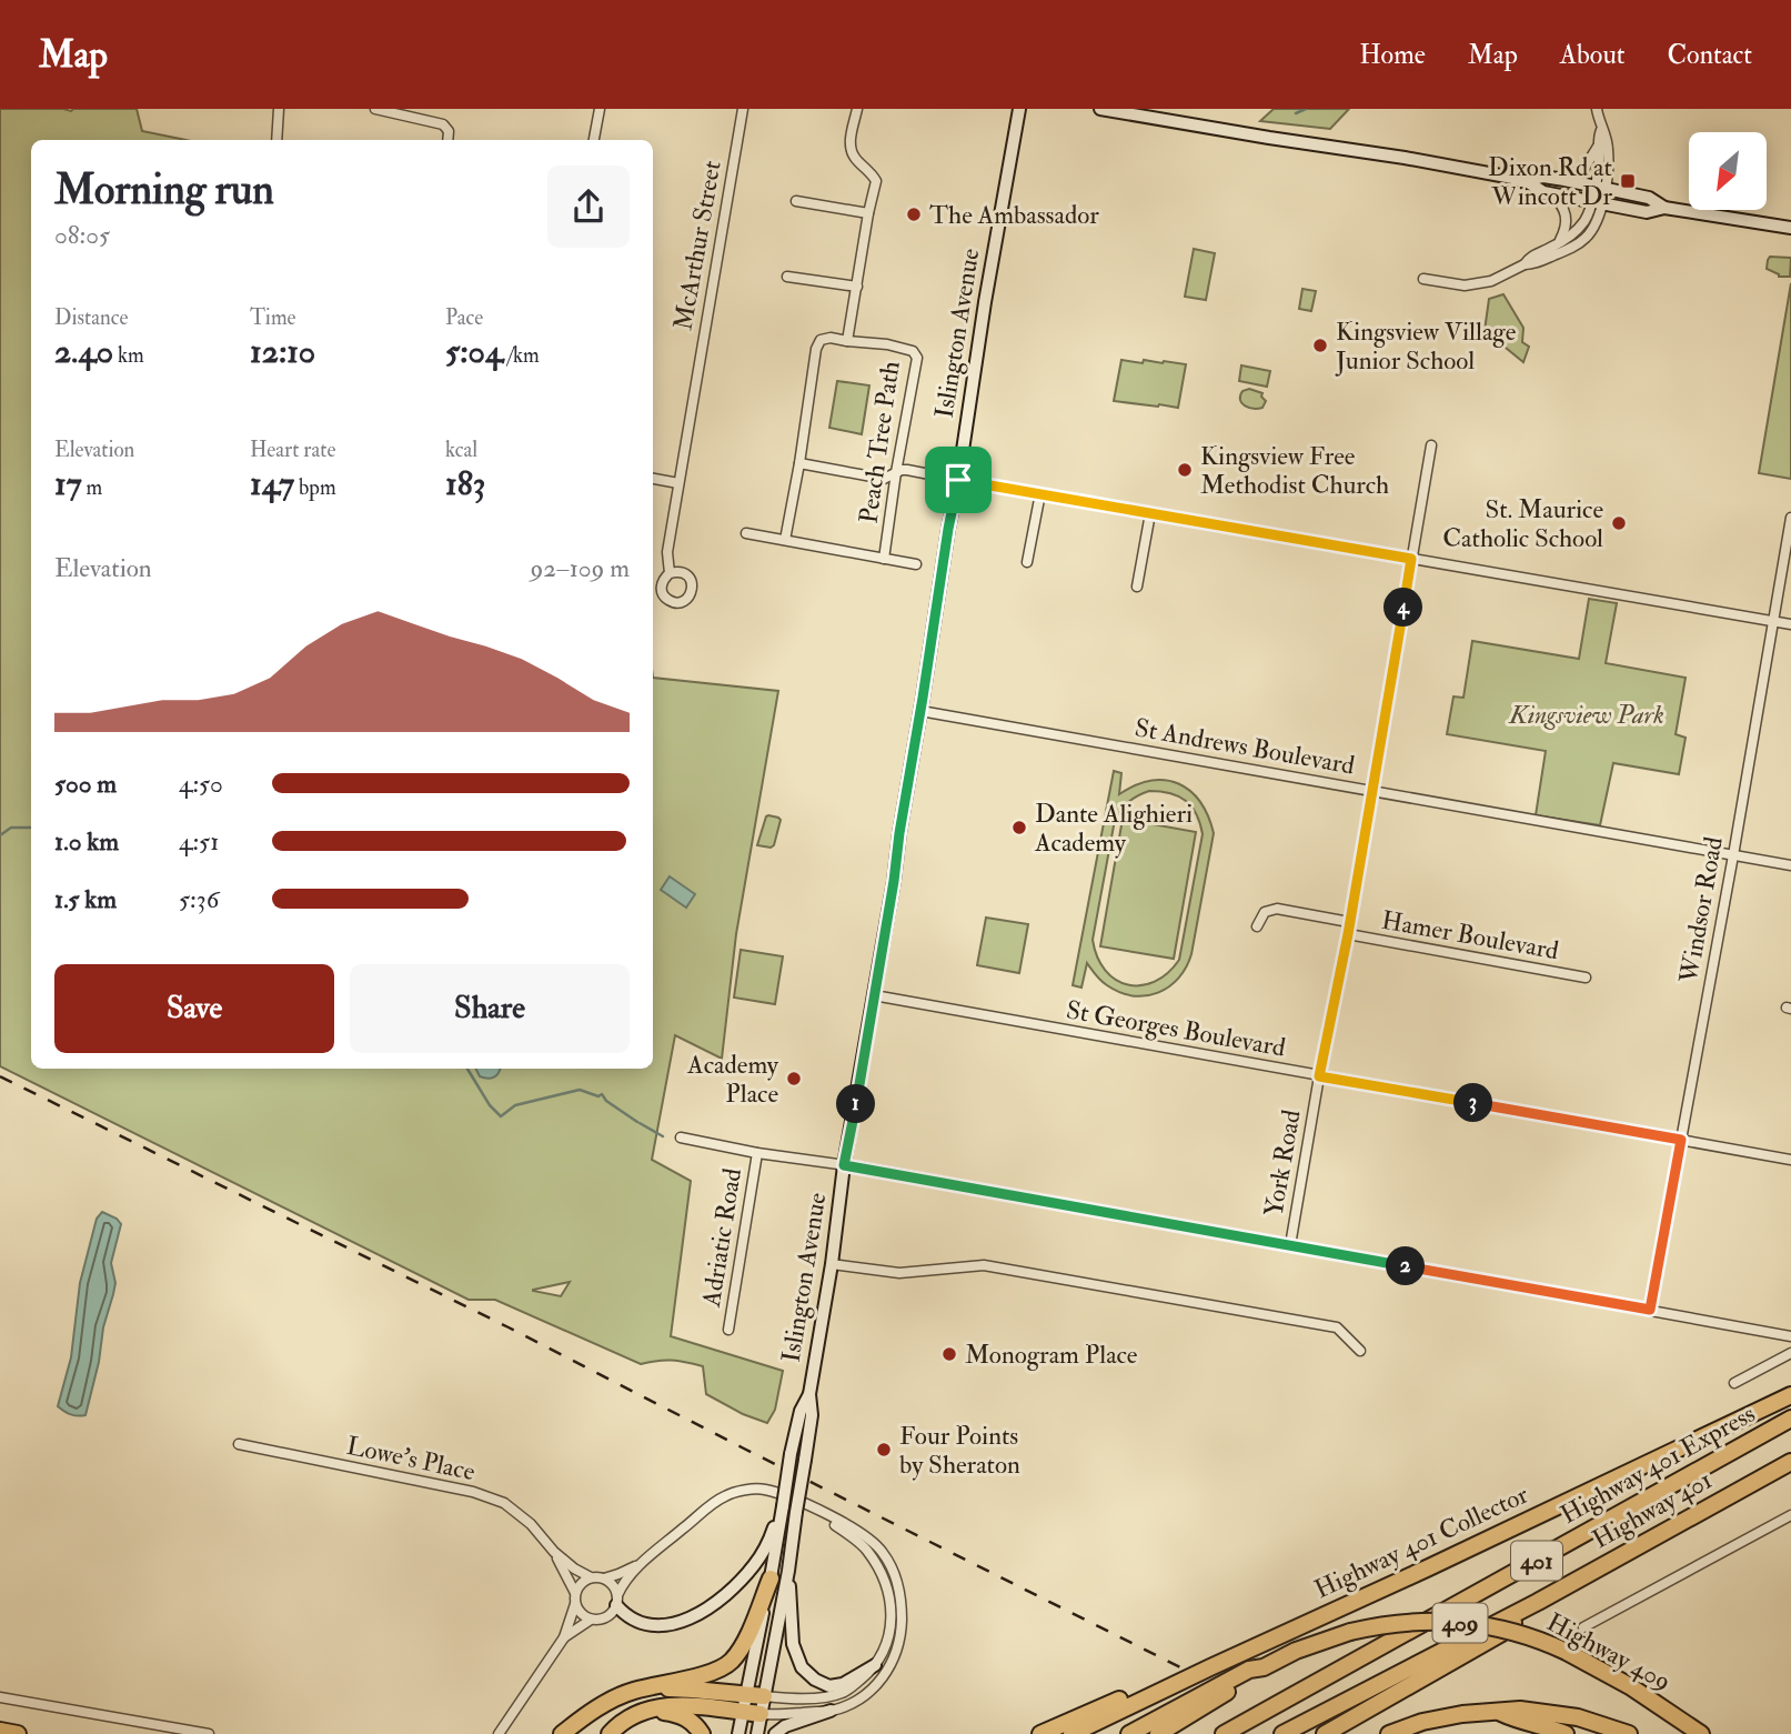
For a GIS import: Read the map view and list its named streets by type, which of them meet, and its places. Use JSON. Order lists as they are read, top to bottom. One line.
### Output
{"streets":{"highway":["Highway 401 Express","Highway 401","Highway 401 Collector","401","409","Highway 409"],"main road":["Islington Avenue"],"street":["McArthur Street","Peach Tree Path","St Andrews Boulevard","Windsor Road","Hamer Boulevard","St Georges Boulevard","York Road","Adriatic Road","Lowe's Place"]},"crossings":[["Islington Avenue","St Andrews Boulevard"],["Islington Avenue","St Georges Boulevard"],["St Andrews Boulevard","Windsor Road"],["St Andrews Boulevard","York Road"],["Windsor Road","St Georges Boulevard"],["Hamer Boulevard","York Road"],["St Georges Boulevard","York Road"],["Highway 401","401"]],"parks":["Kingsview Park"],"places":{"transit":["Dixon Rd at Wincott Dr"],"other":["The Ambassador","Kingsview Village Junior School","Kingsview Free Methodist Church","St. Maurice Catholic School","Dante Alighieri Academy","Academy Place","Monogram Place","Four Points by Sheraton"]},"north":"bottom left","page":{"header":"Map","nav":["Home","Map","About","Contact"],"heading":["Morning run","08:05"],"stats":[["Distance","2.40 km"],["Time","12:10"],["Pace","5:04 /km"],["Elevation","17 m"],["Heart rate","147 bpm"],["kcal","183"]],"chart":["Elevation","92–109 m"],"pins":["4","3","1","2"],"list":[{"name":"500 m","note":"4:50"},{"name":"1.0 km","note":"4:51"},{"name":"1.5 km","note":"5:36"}],"buttons":["Save","Share"]}}
